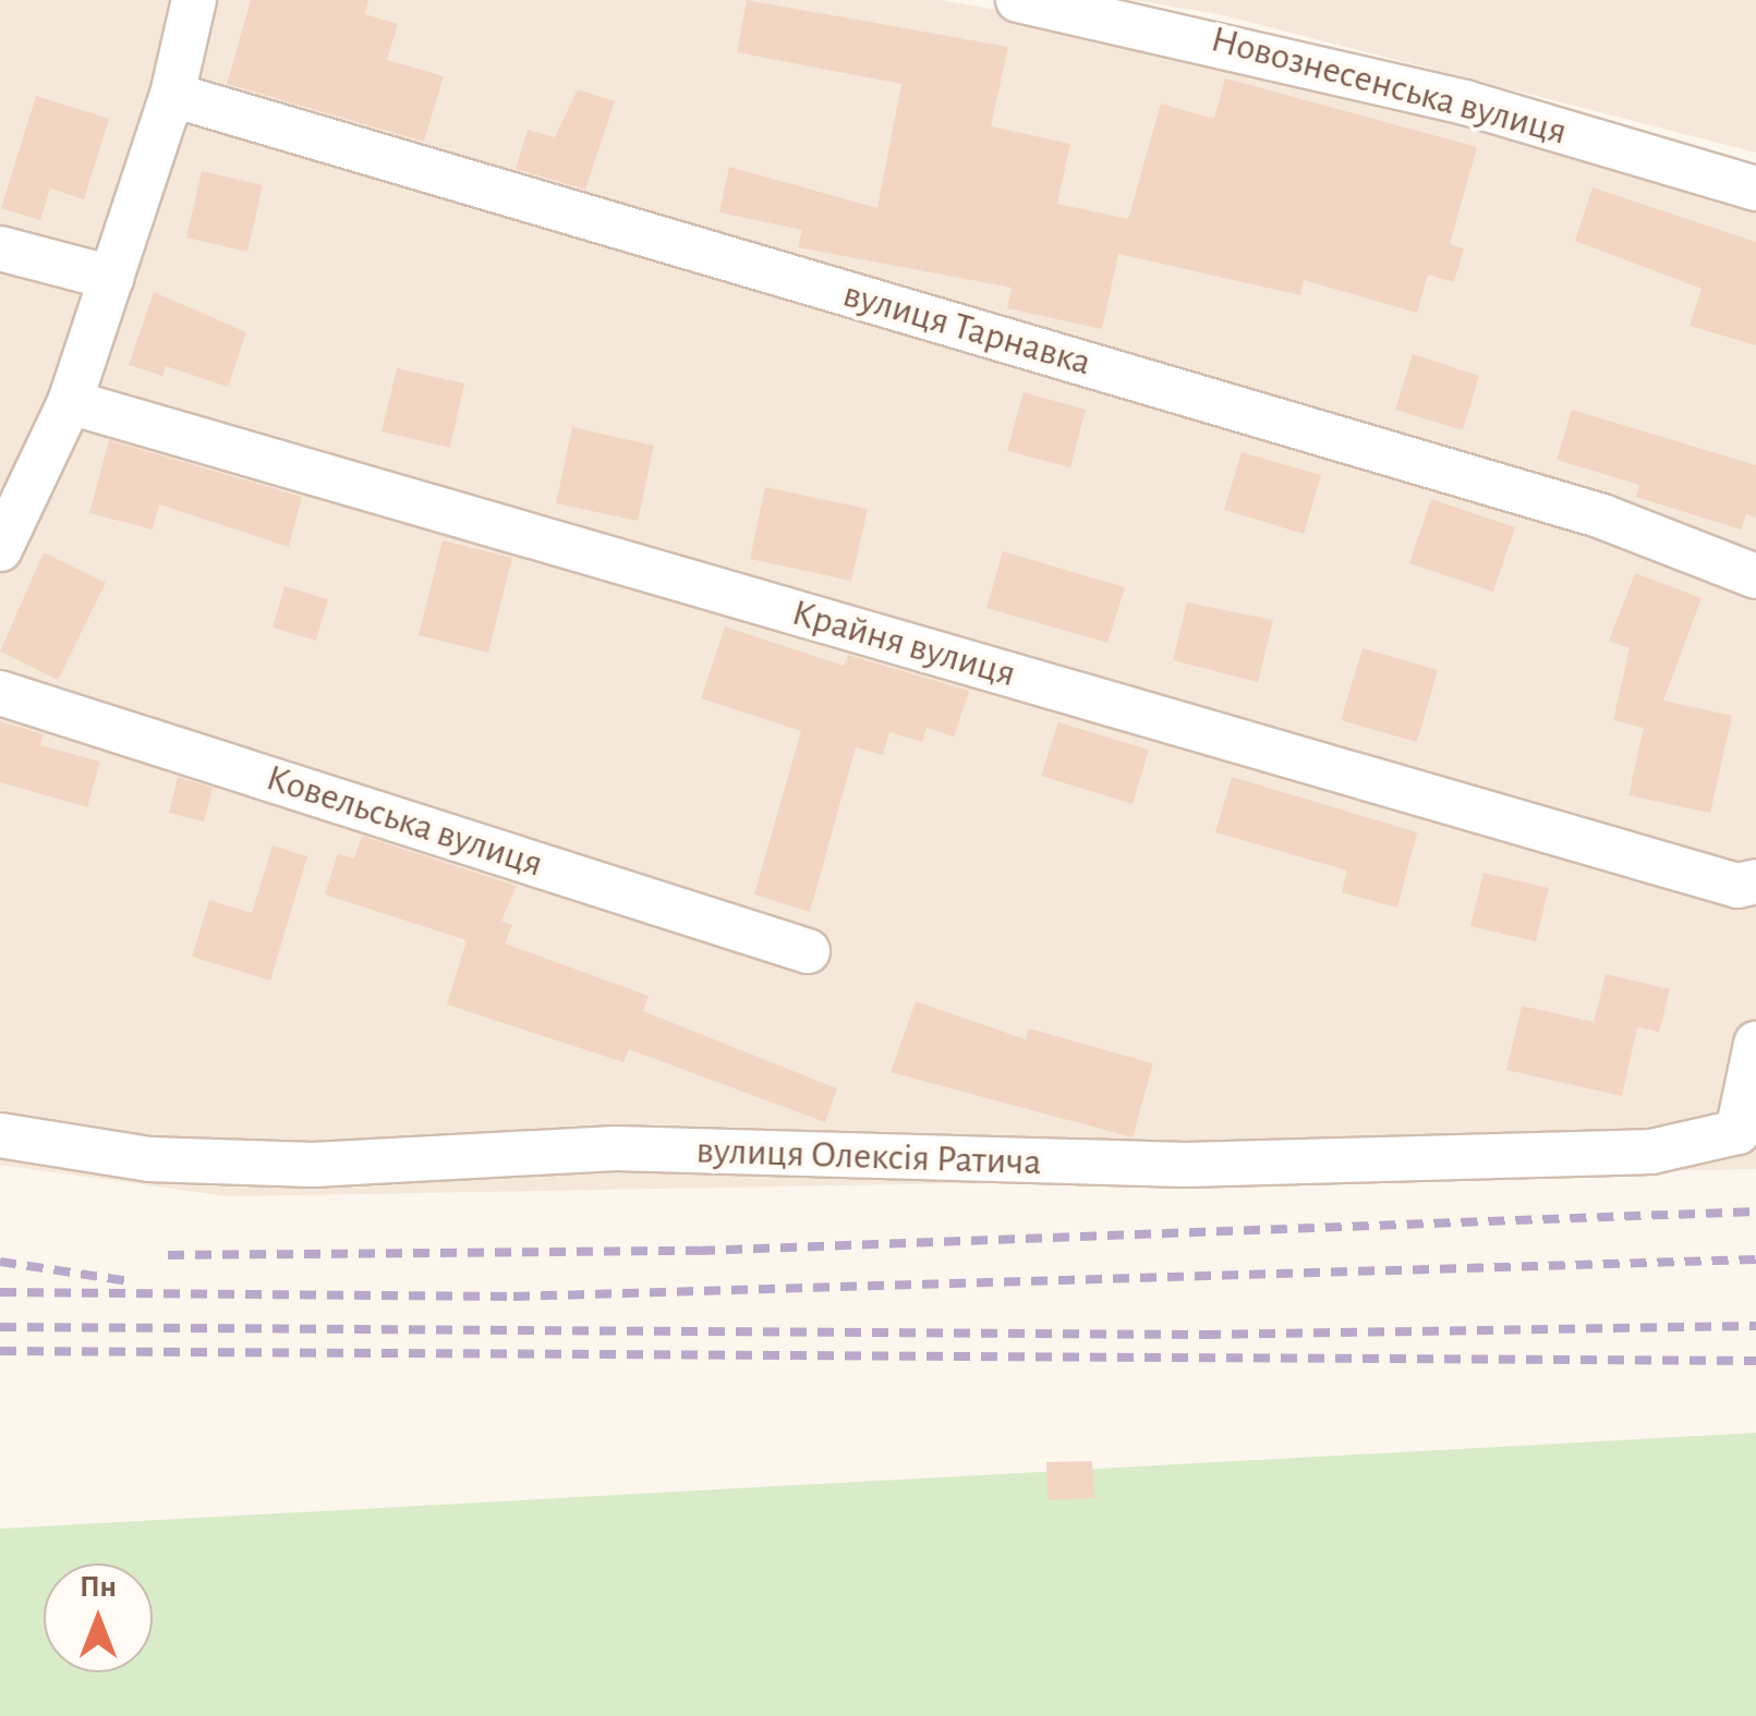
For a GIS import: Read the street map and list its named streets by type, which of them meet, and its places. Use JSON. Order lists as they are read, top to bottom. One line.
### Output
{"streets":{"street":["Новознесенська вулиця","вулиця Тарнавка","Крайня вулиця","Ковельська вулиця","вулиця Олексія Ратича"]},"north":"top"}
